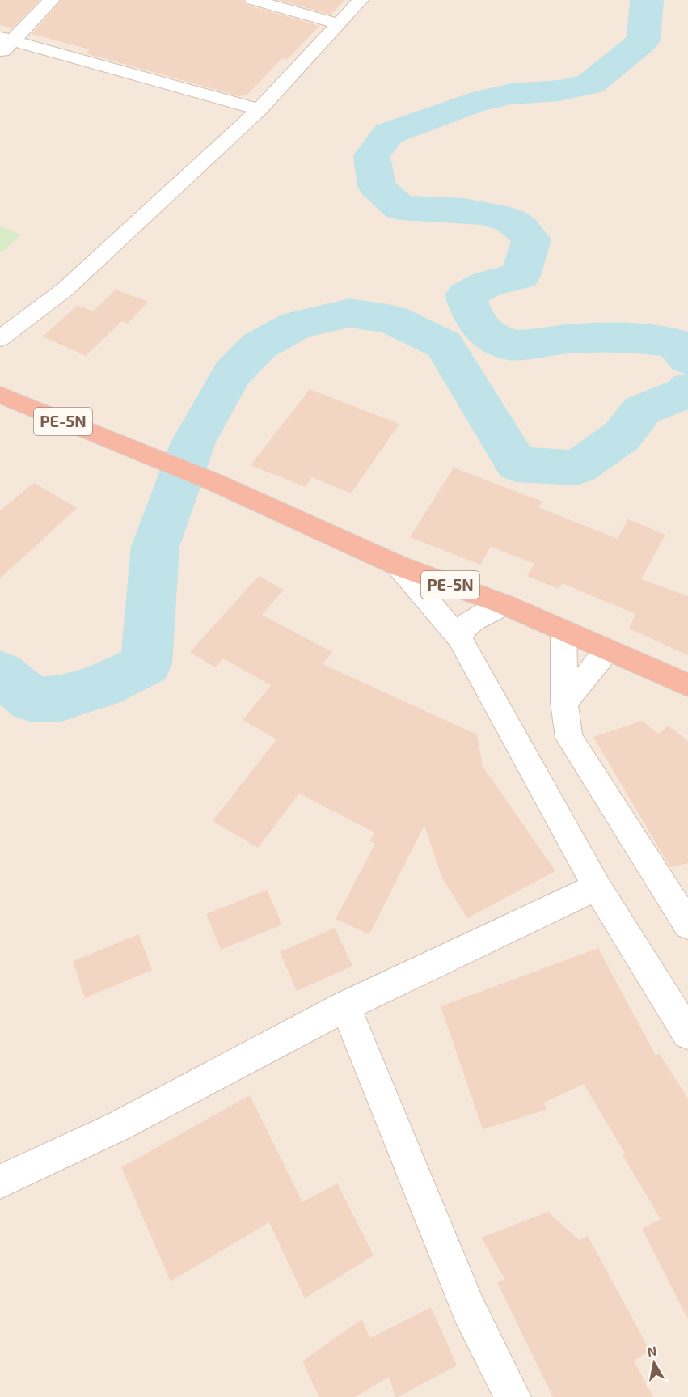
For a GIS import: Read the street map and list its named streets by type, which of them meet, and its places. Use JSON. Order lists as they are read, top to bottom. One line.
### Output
{"streets":{"highway":["PE-5N"]},"north":"top"}
